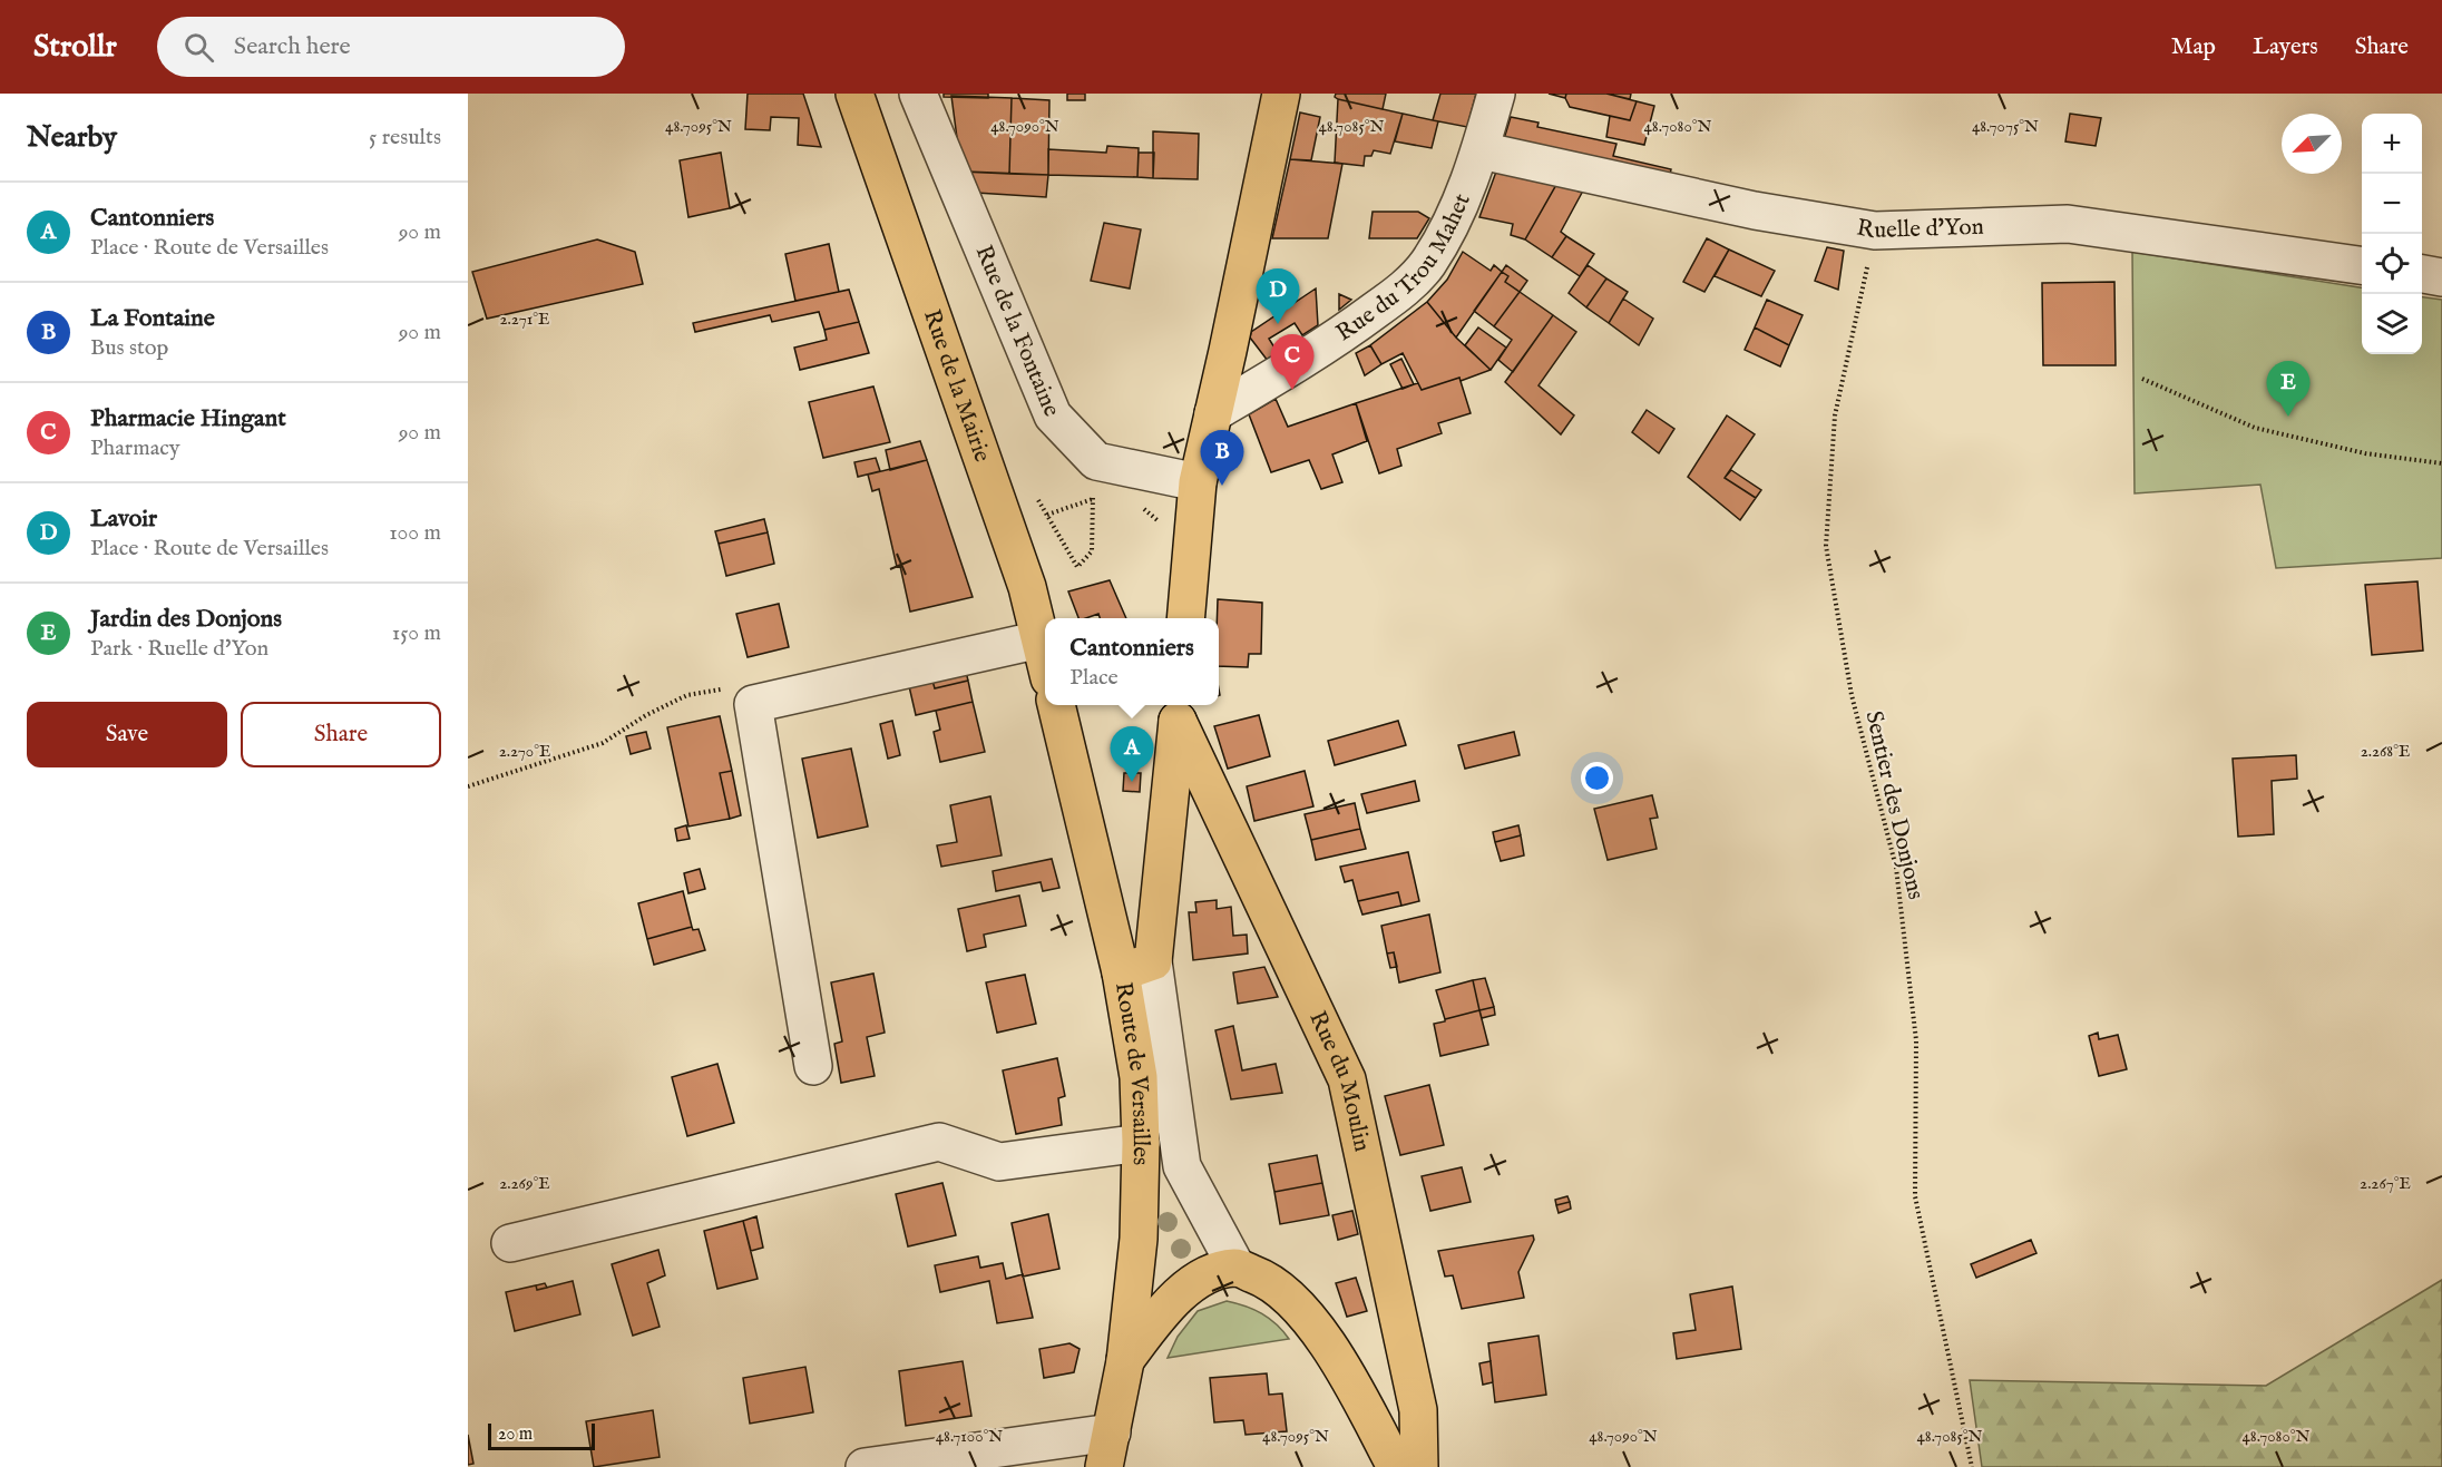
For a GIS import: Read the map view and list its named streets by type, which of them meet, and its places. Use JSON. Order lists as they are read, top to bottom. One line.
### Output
{"streets":{"main road":["Rue de la Mairie","Route de Versailles","Rue du Moulin"],"street":["Ruelle d'Yon","Rue du Trou Mahet","Rue de la Fontaine"],"path":["Sentier des Donjons"]},"crossings":[["Ruelle d'Yon","Rue du Trou Mahet"],["Ruelle d'Yon","Sentier des Donjons"],["Route de Versailles","Rue du Moulin"]],"scale_bar":"20 m","north":"bottom left","page":{"header":"Strollr","search":"Search here","nav":["Map","Layers","Share"],"heading":["Nearby","5 results"],"map_buttons":["+","−"],"list":[{"mark":"A","name":"Cantonniers","note":"Place · Route de Versailles","value":"90 m"},{"mark":"B","name":"La Fontaine","note":"Bus stop","value":"90 m"},{"mark":"C","name":"Pharmacie Hingant","note":"Pharmacy","value":"90 m"},{"mark":"D","name":"Lavoir","note":"Place · Route de Versailles","value":"100 m"},{"mark":"E","name":"Jardin des Donjons","note":"Park · Ruelle d'Yon","value":"150 m"}],"pins":["D","C","E","B","A"],"popup":["Cantonniers","Place"],"buttons":["Save","Share"],"scale":"20 m"},"coordinates":["48.7095°N","48.7090°N","48.7085°N","48.7080°N","48.7075°N","2.271°E","2.268°E","2.270°E","2.267°E","2.269°E","48.7100°N"]}
